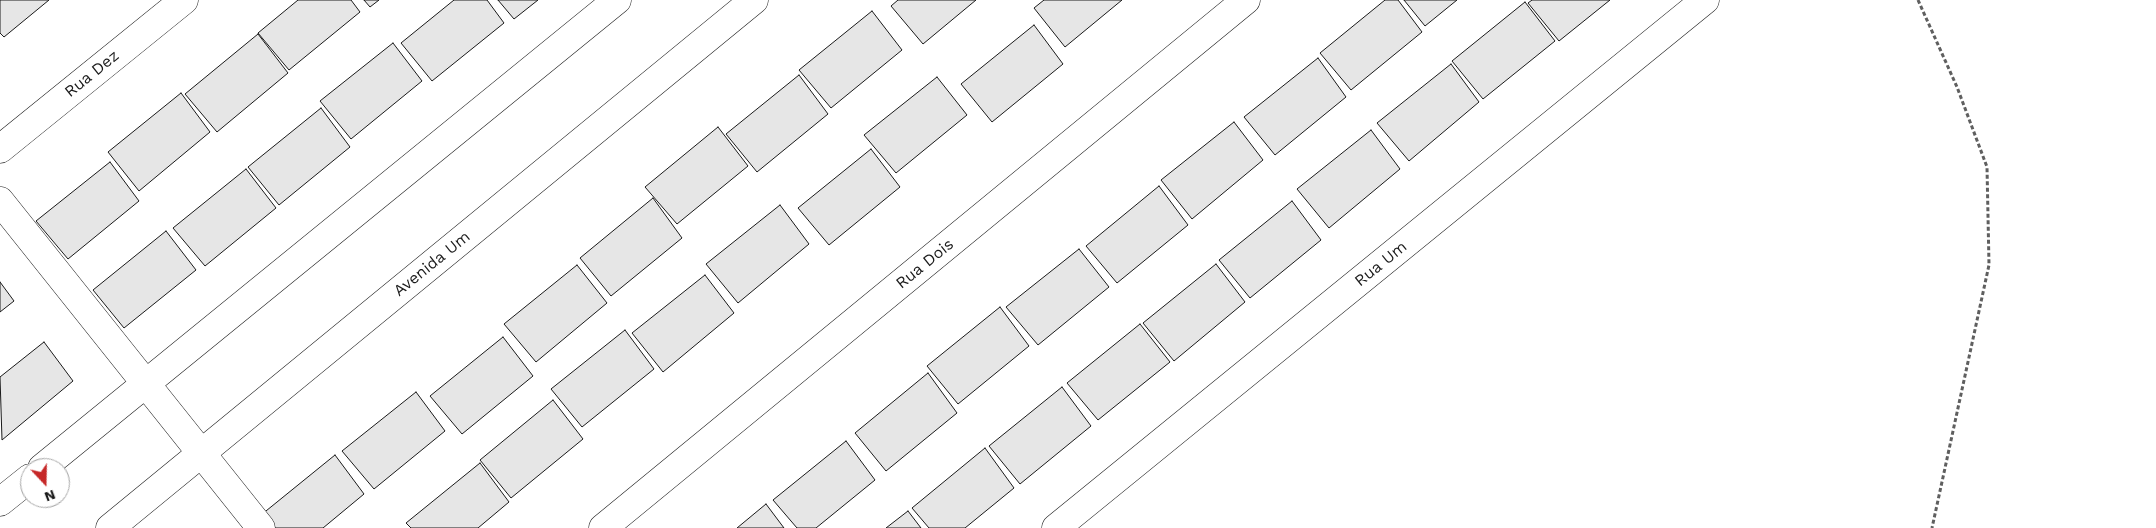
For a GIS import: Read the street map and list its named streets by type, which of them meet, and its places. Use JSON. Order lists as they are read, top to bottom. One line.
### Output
{"streets":{"street":["Rua Dez","Avenida Um","Rua Dois","Rua Um"]},"north":"bottom"}
